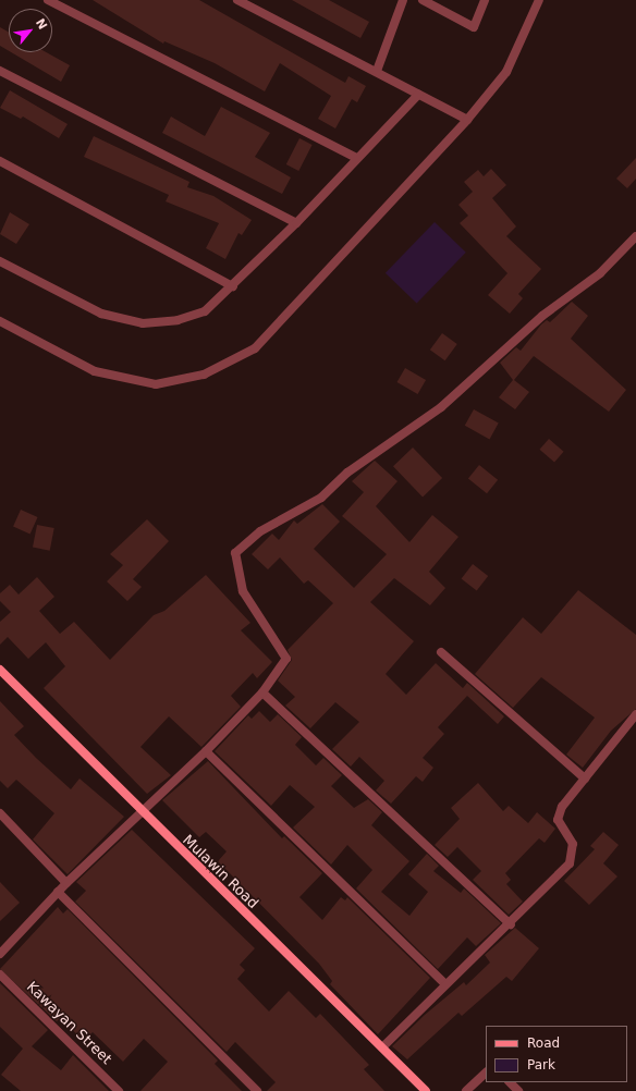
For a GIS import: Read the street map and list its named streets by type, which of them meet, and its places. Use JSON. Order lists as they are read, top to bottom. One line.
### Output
{"streets":{"main road":["Mulawin Road"],"street":["Kawayan Street"]},"legend":["Road","Park"],"north":"top right"}
